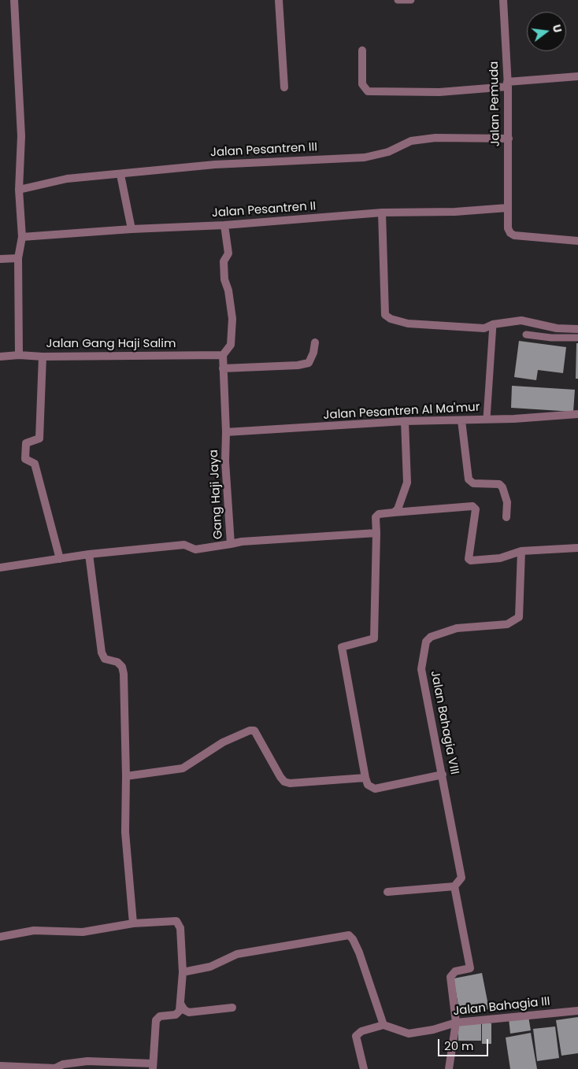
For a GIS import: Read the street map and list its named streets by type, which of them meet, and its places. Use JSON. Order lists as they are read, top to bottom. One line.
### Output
{"streets":{"street":["Jalan Pemuda","Jalan Pesantren III","Jalan Pesantren II","Jalan Gang Haji Salim","Jalan Pesantren Al Ma'mur","Gang Haji Jaya","Jalan Bahagia VIII","Jalan Bahagia III"]},"crossings":[["Jalan Pemuda","Jalan Pesantren III"],["Jalan Pemuda","Jalan Pesantren II"],["Jalan Gang Haji Salim","Gang Haji Jaya"],["Jalan Pesantren Al Ma'mur","Gang Haji Jaya"],["Jalan Bahagia VIII","Jalan Bahagia III"]],"scale_bar":"20 m","north":"right"}
